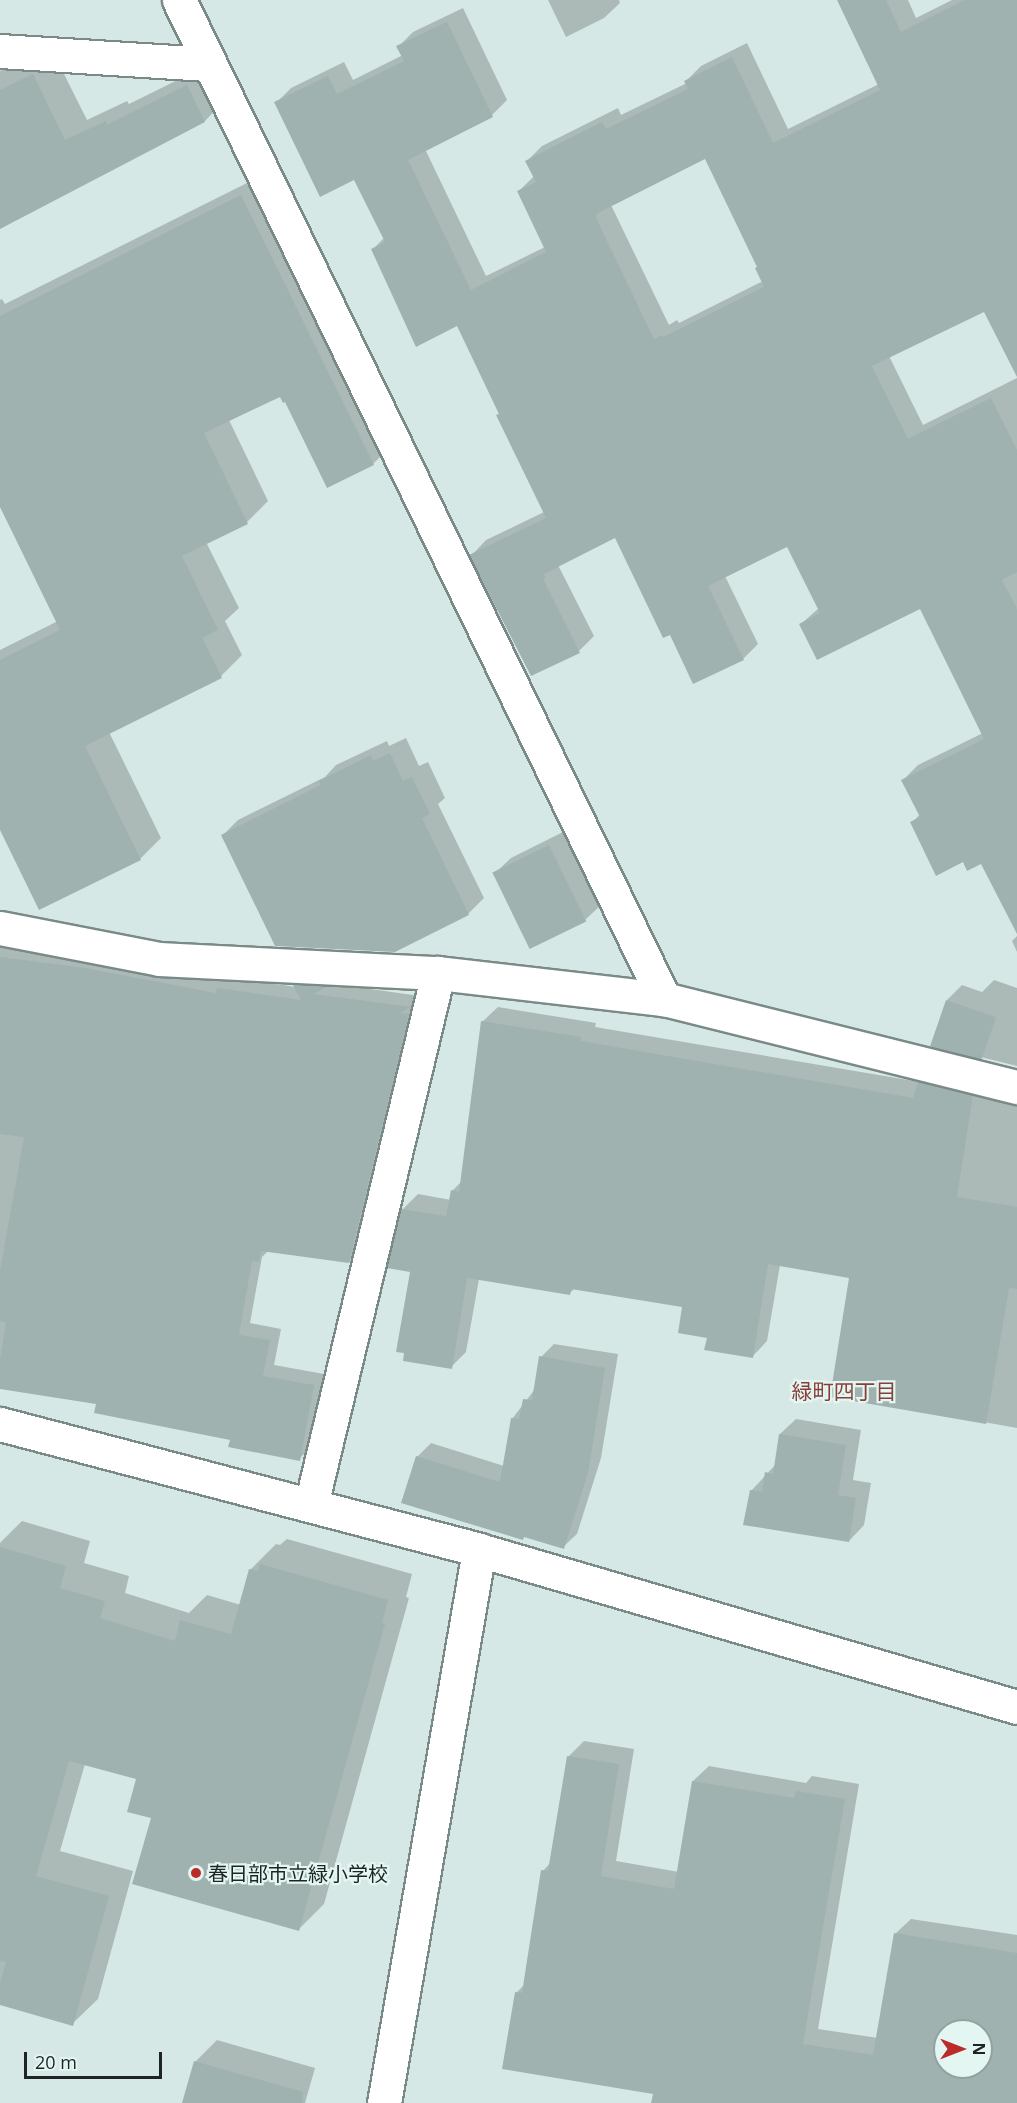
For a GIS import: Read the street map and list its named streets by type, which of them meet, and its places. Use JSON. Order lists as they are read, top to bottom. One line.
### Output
{"districts":["緑町四丁目"],"places":["春日部市立緑小学校"],"scale_bar":"20 m","north":"right"}
